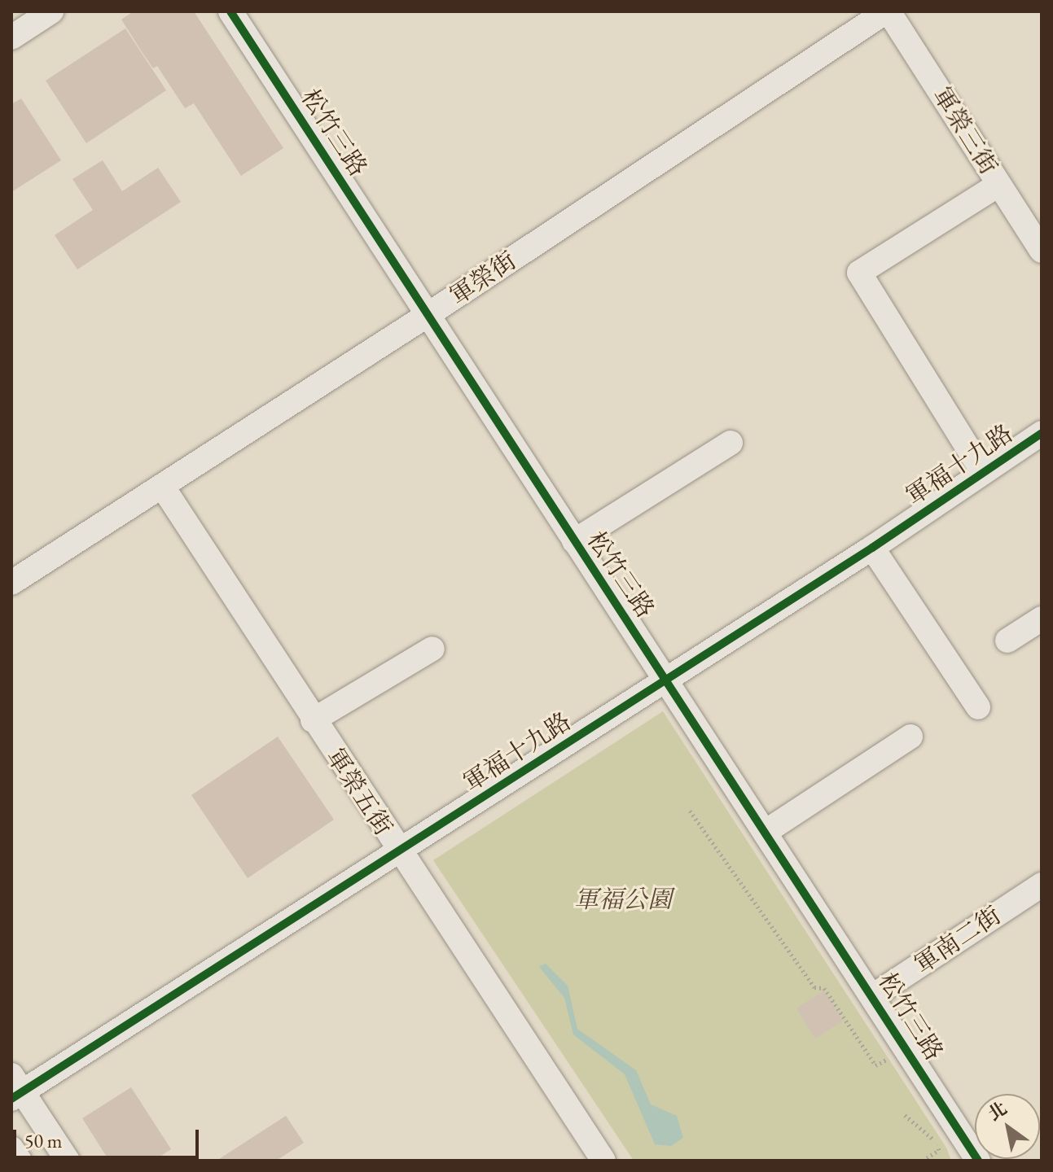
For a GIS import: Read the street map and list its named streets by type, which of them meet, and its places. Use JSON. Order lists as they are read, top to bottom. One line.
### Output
{"streets":{"street":["軍榮三街","松竹三路","軍榮街","軍福十九路","軍榮五街","軍南二街"]},"crossings":[["軍榮三街","軍榮街"],["松竹三路","軍榮街"],["松竹三路","軍福十九路"],["松竹三路","軍南二街"],["軍榮街","軍榮五街"],["軍福十九路","軍榮五街"]],"parks":["軍福公園"],"scale_bar":"50 m","north":"top left"}
